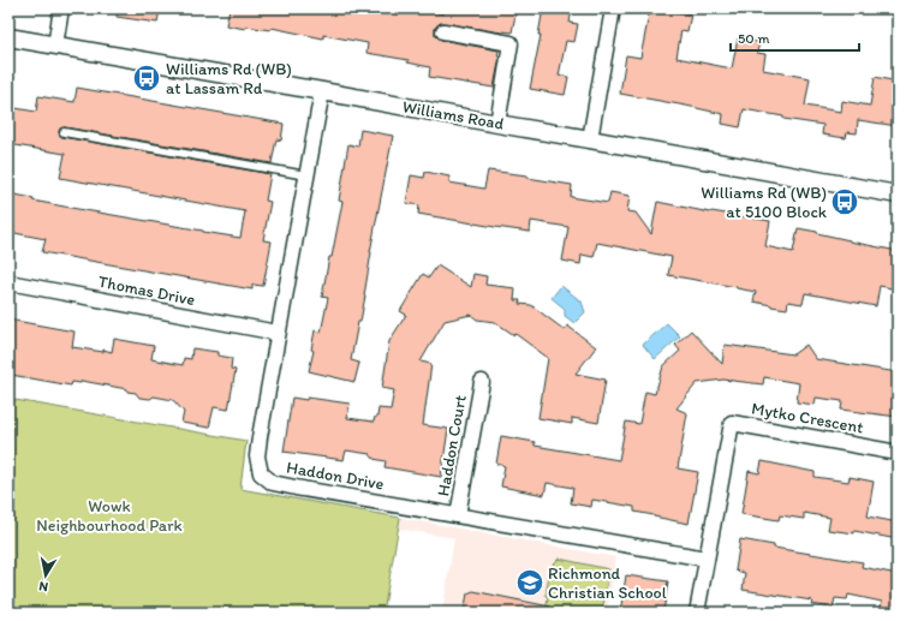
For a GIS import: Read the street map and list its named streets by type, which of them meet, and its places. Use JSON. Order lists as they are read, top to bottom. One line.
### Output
{"streets":{"street":["Williams Road","Thomas Drive","Mytko Crescent","Haddon Court","Haddon Drive"]},"crossings":[["Williams Road","Haddon Drive"],["Thomas Drive","Haddon Drive"],["Mytko Crescent","Haddon Drive"],["Haddon Court","Haddon Drive"]],"parks":["Wowk Neighbourhood Park"],"places":{"bus stop":["Williams Rd (WB) at Lassam Rd","Williams Rd (WB) at 5100 Block"],"school or university":["Richmond Christian School"]},"scale_bar":"50 m","north":"bottom"}
